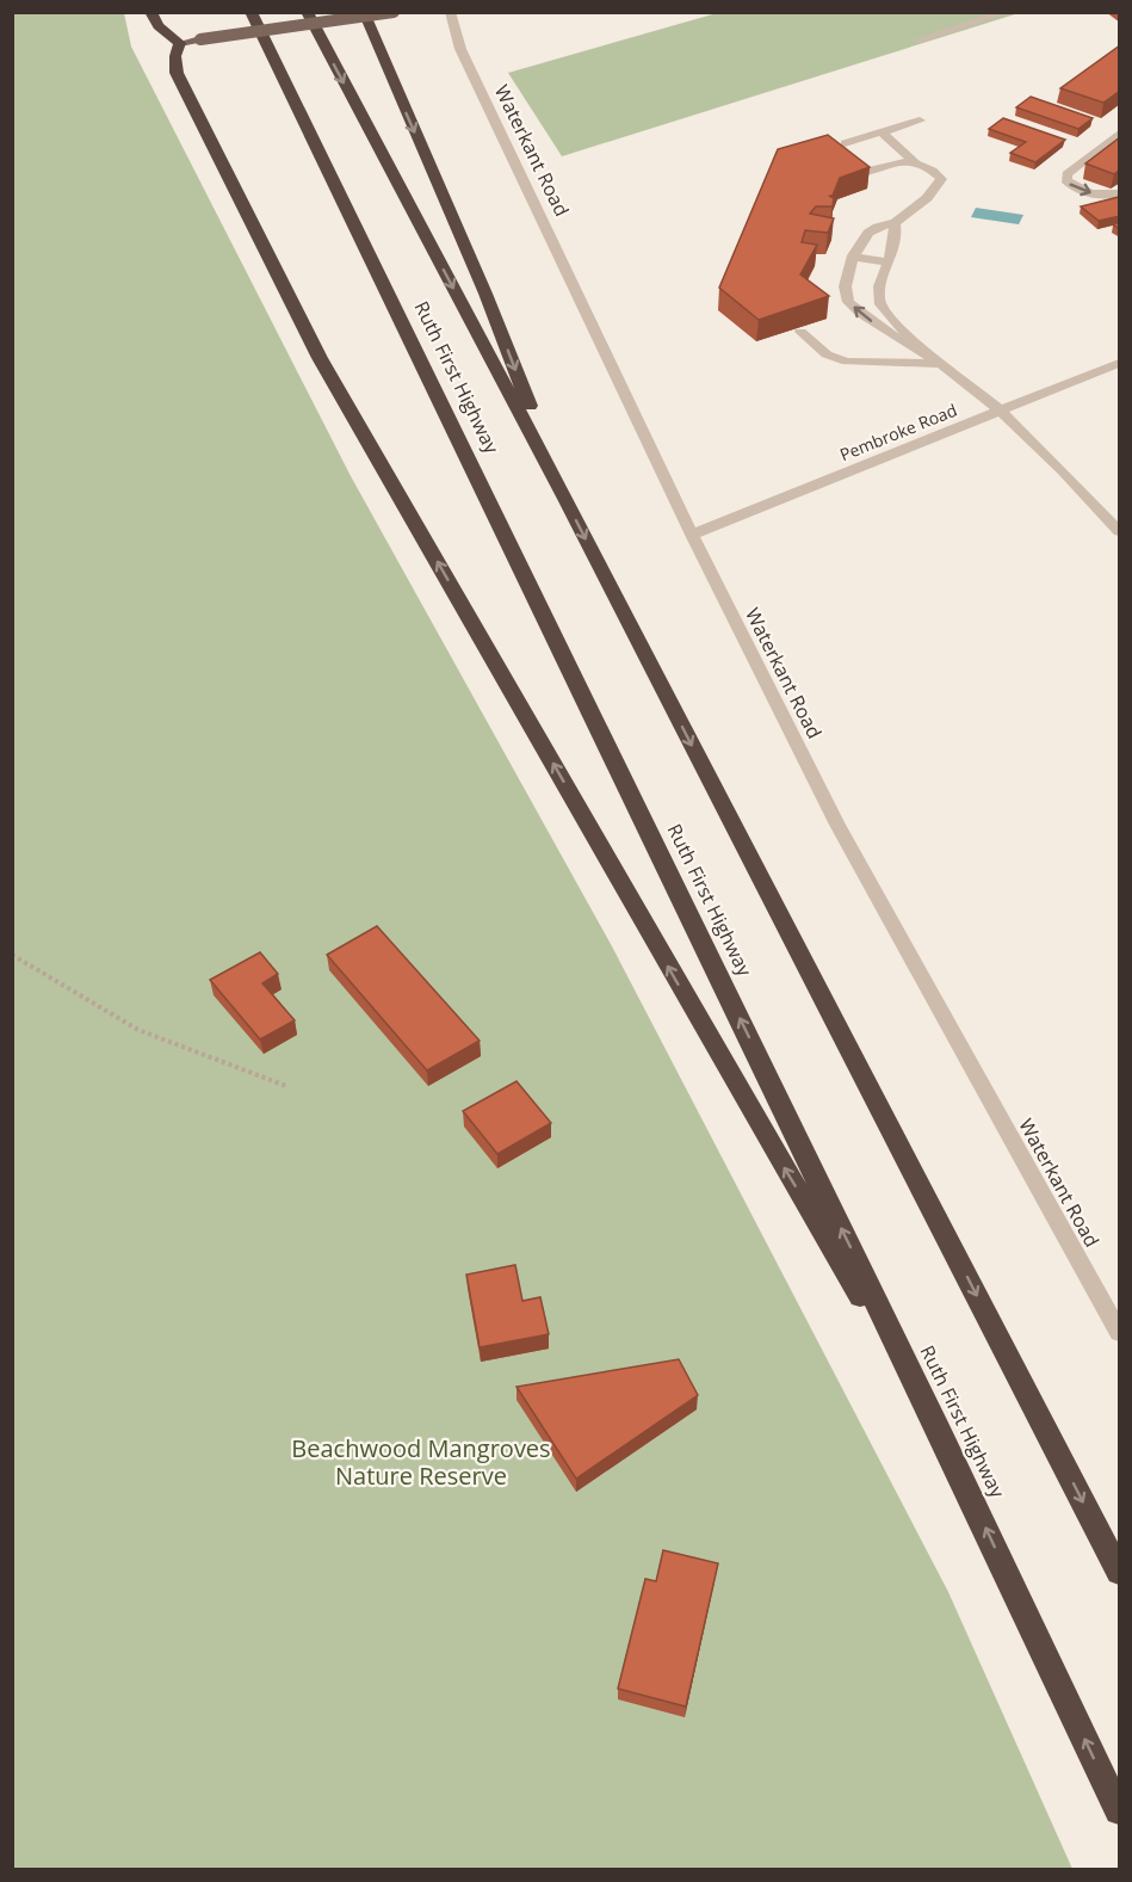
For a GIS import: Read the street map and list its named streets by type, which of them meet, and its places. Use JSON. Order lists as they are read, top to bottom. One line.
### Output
{"streets":{"highway":["Ruth First Highway"],"street":["Waterkant Road","Pembroke Road"]},"crossings":[["Waterkant Road","Pembroke Road"]],"parks":["Beachwood Mangroves Nature Reserve"]}
